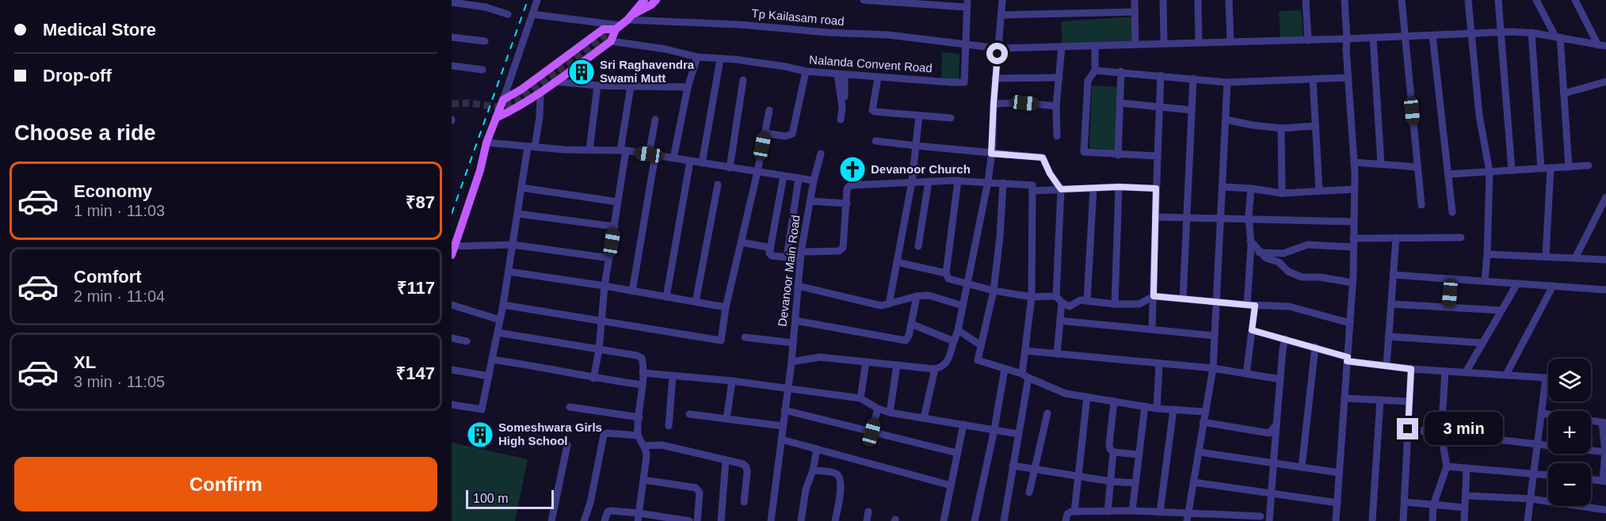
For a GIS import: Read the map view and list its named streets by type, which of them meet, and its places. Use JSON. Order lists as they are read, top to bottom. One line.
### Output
{"streets":{"street":["Tp Kailasam road","Nalanda Convent Road","Devanoor Main Road"]},"crossings":[["Tp Kailasam road","Nalanda Convent Road"]],"places":{"building":["Sri Raghavendra Swami Mutt","Someshwara Girls High School"],"church":["Devanoor Church"]},"scale_bar":"100 m","page":{"banner":["Medical Store","Drop-off"],"heading":"Choose a ride","list":[{"name":"Economy","note":"1 min · 11:03","value":"₹87"},{"name":"Comfort","note":"2 min · 11:04","value":"₹117"},{"name":"XL","note":"3 min · 11:05","value":"₹147"}],"map_buttons":["+","−"],"bubble":"3 min","buttons":"Confirm","scale":"100 m"}}
